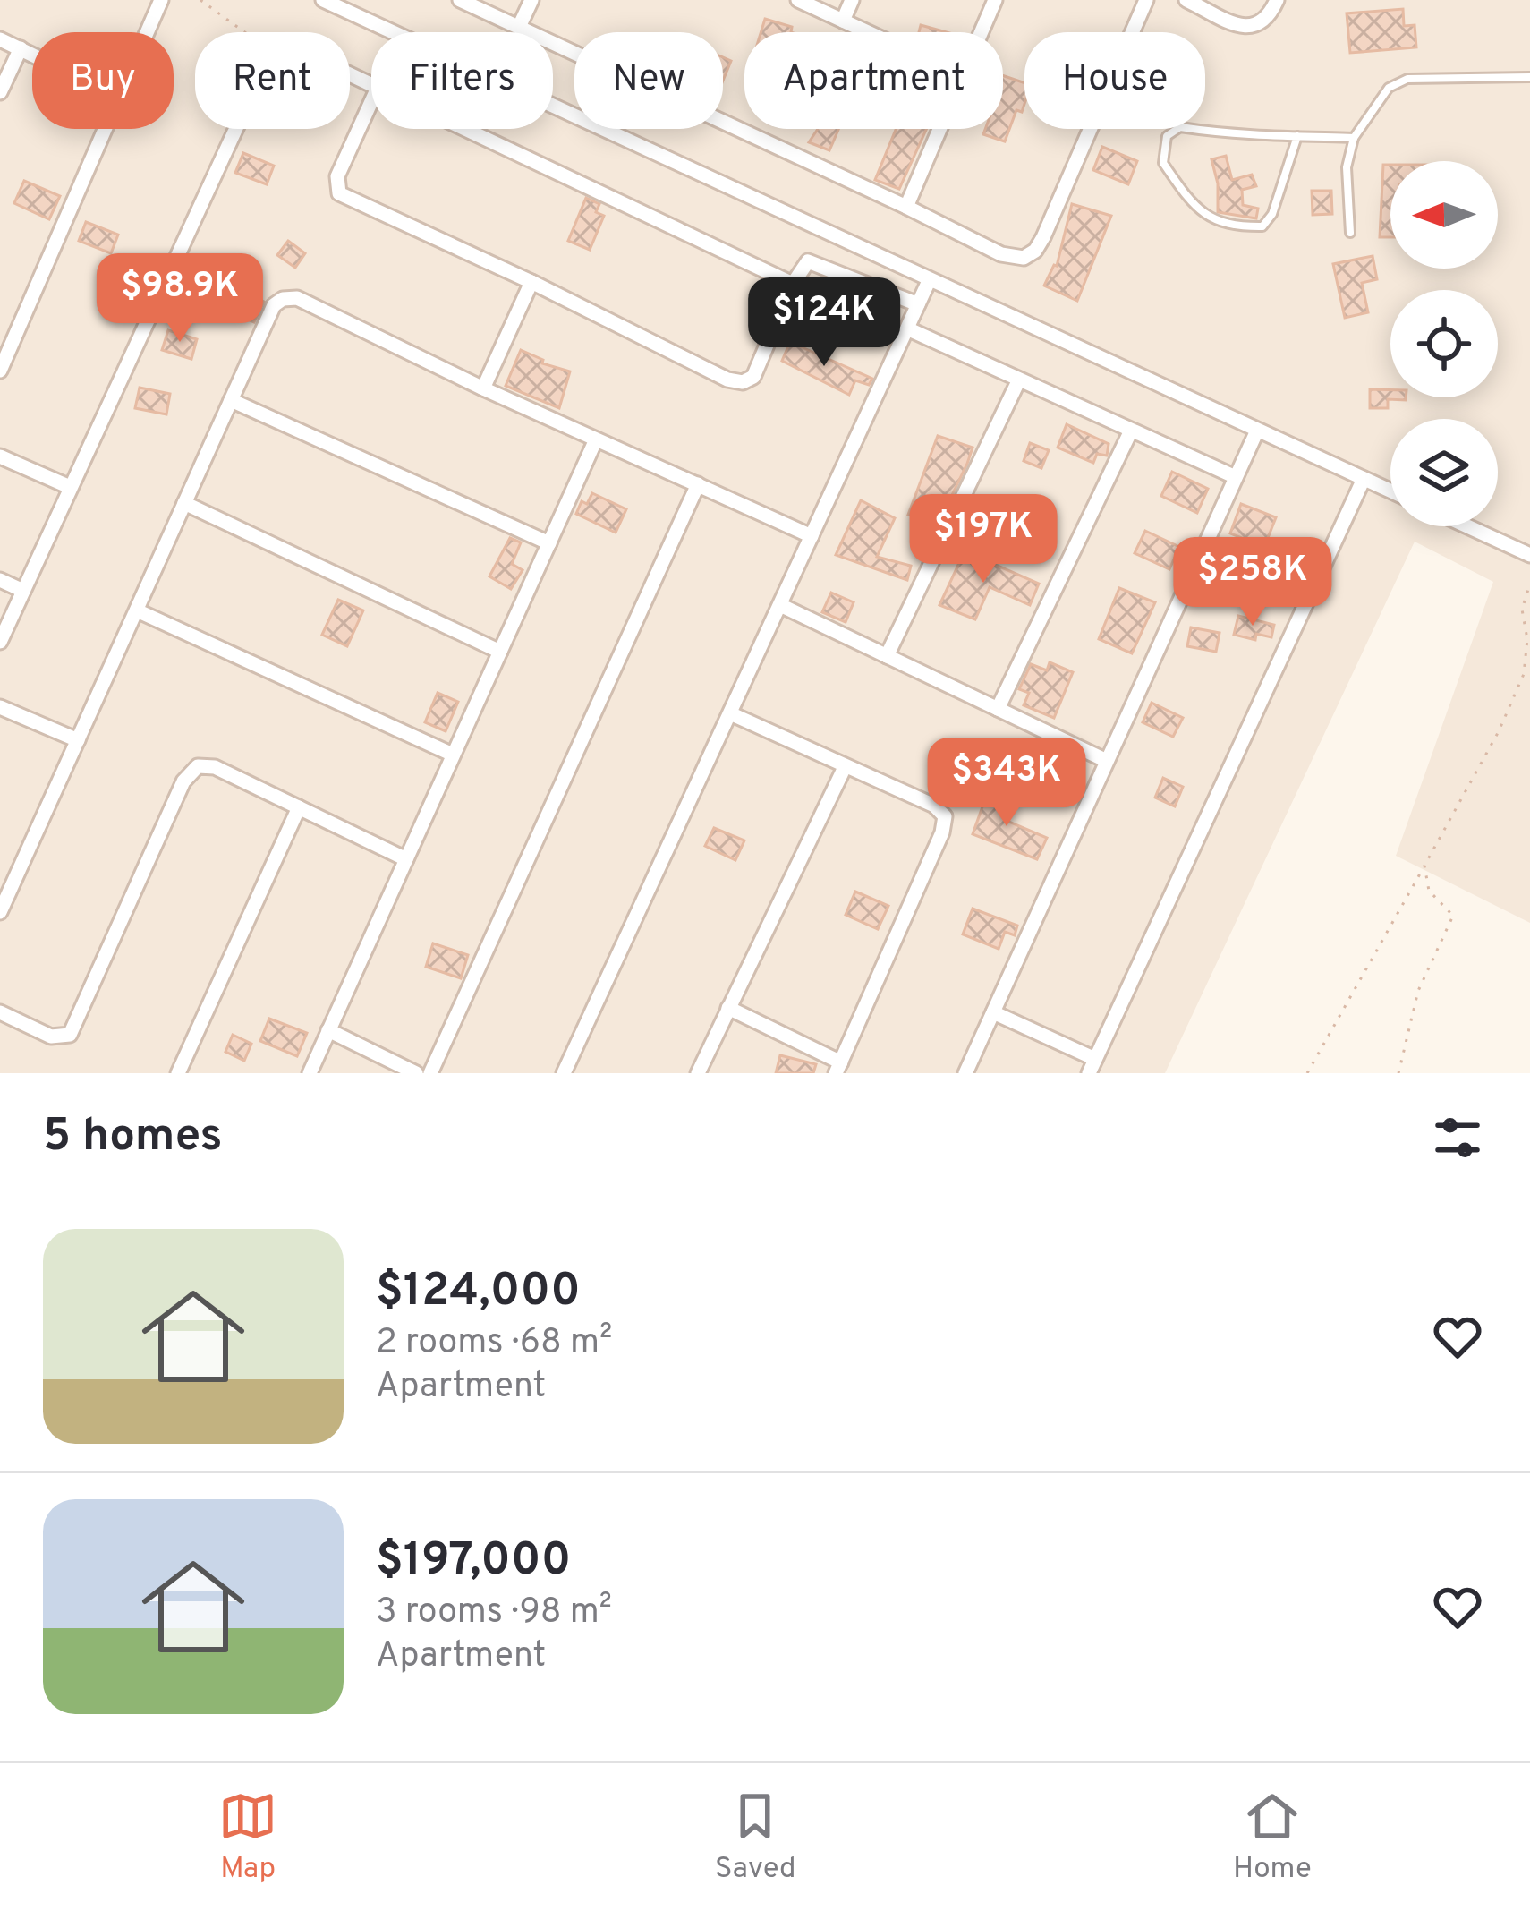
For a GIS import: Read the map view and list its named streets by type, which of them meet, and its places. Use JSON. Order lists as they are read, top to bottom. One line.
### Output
{"north":"left","page":{"chip":["Buy","Rent","Filters","New","Apartment","House"],"price":["$98.9K","$124K","$197K","$258K","$343K"],"heading":"5 homes","list":[{"name":"$124,000","note":"2 rooms · 68 m² · Apartment"},{"name":"$197,000","note":"3 rooms · 98 m² · Apartment"}],"tabs":["Map","Saved","Home"]}}
